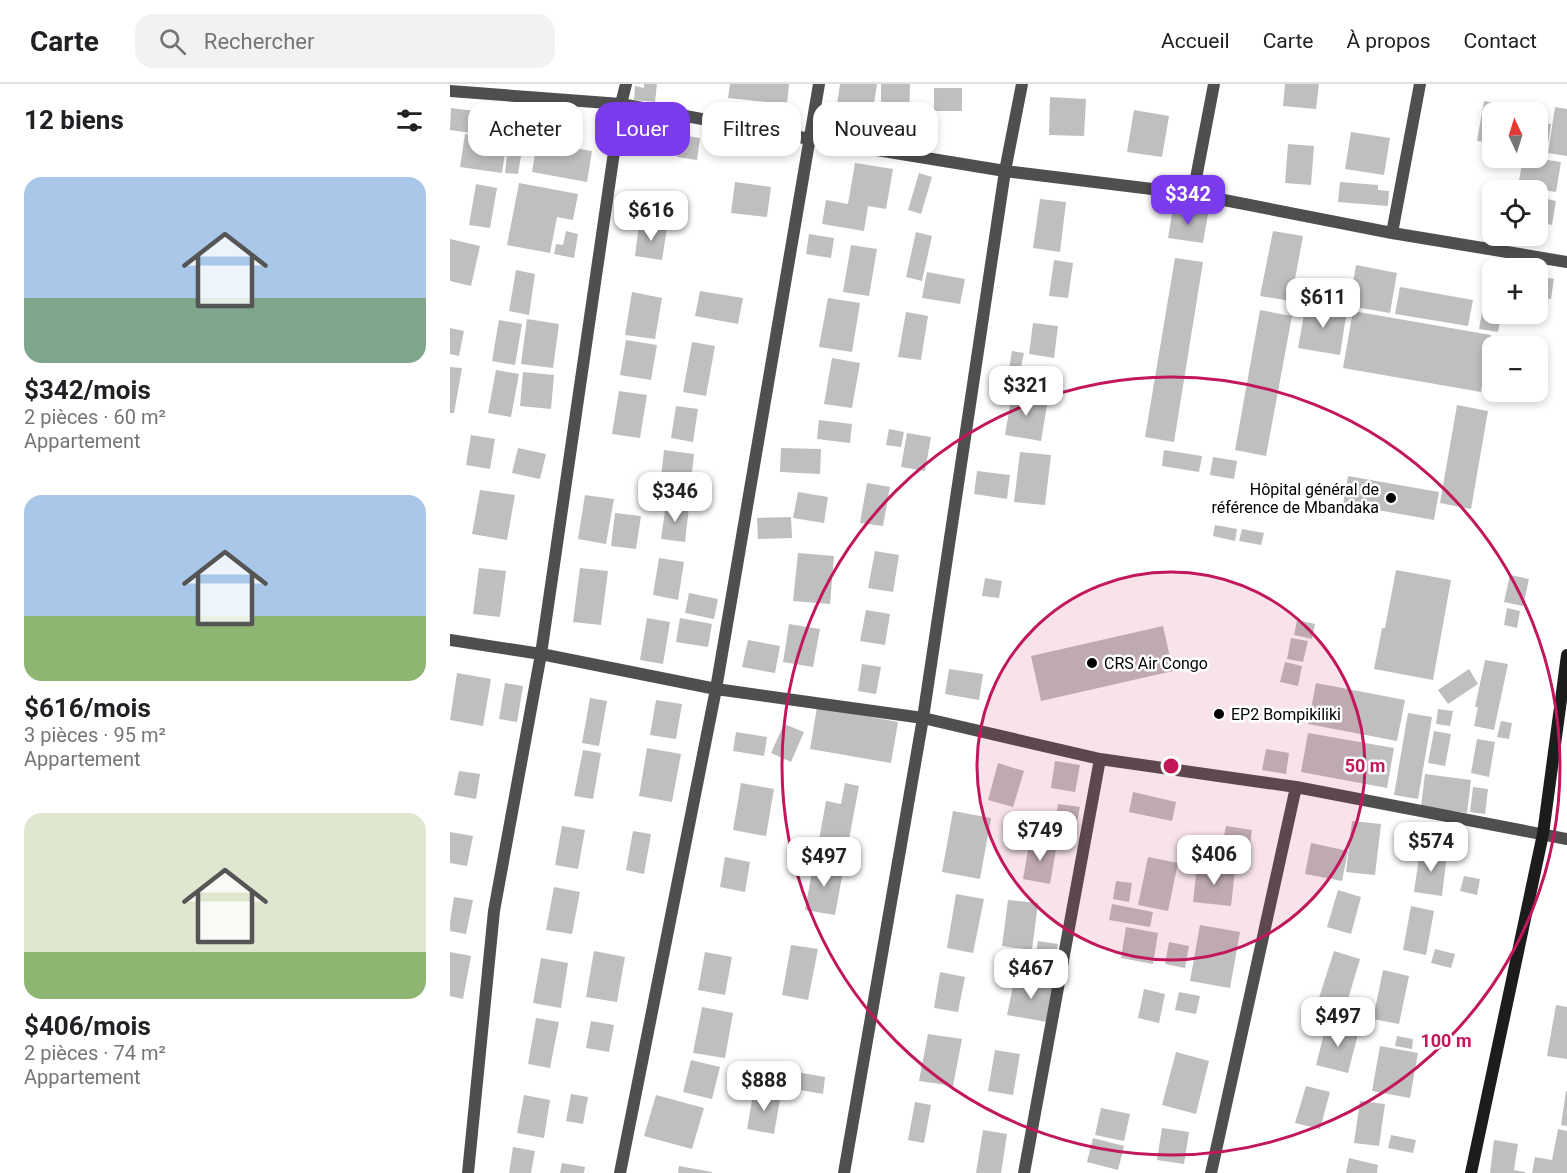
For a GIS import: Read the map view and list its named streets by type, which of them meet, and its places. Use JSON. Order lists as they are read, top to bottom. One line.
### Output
{"places":["Hôpital général de référence de Mbandaka","CRS Air Congo","EP2 Bompikiliki"],"north":"top","page":{"header":"Carte","search":"Rechercher","nav":["Accueil","Carte","À propos","Contact"],"heading":"12 biens","map_buttons":["+","−"],"chip":["Acheter","Louer","Filtres","Nouveau"],"list":[{"name":"$342/mois","note":"2 pièces · 60 m² · Appartement"},{"name":"$616/mois","note":"3 pièces · 95 m² · Appartement"},{"name":"$406/mois","note":"2 pièces · 74 m² · Appartement"}],"price":["$342","$616","$611","$321","$346","$749","$574","$406","$497","$467","$497","$888"]},"rings":["50 m","100 m"]}
